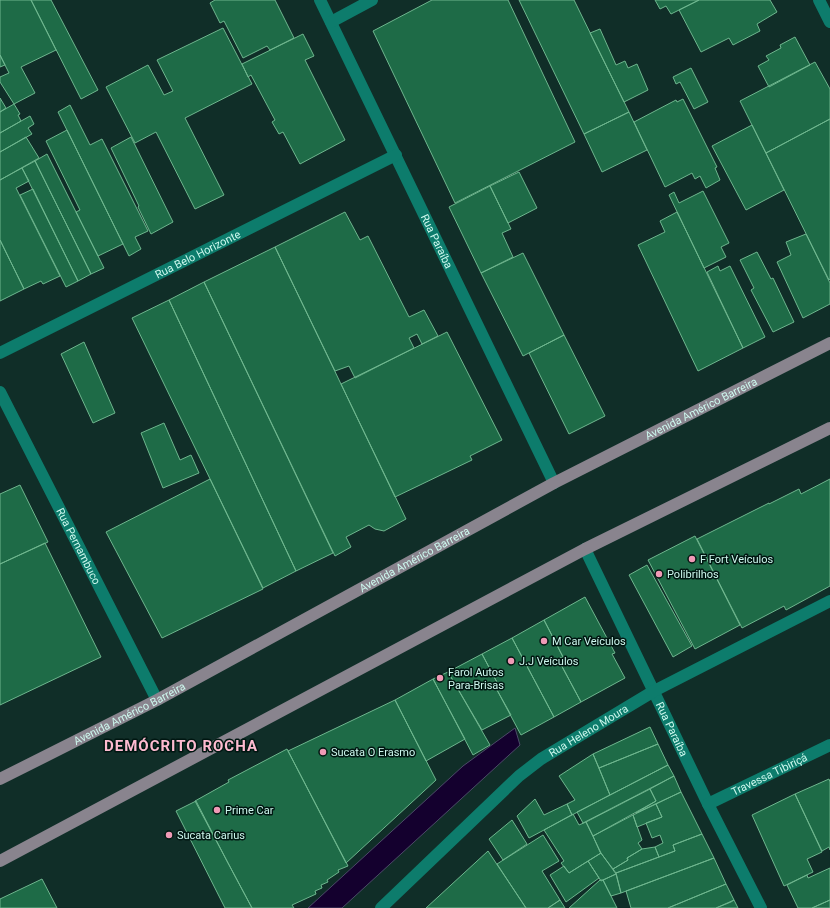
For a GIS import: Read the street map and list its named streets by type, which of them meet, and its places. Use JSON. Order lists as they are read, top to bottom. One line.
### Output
{"streets":{"main road":["Avenida Américo Barreira"],"street":["Rua Paraíba","Rua Belo Horizonte","Rua Pernambuco","Rua Heleno Moura","Travessa Tibiriçá"]},"crossings":[["Rua Paraíba","Rua Belo Horizonte"],["Rua Paraíba","Avenida Américo Barreira"],["Rua Paraíba","Rua Heleno Moura"],["Rua Paraíba","Travessa Tibiriçá"],["Avenida Américo Barreira","Rua Pernambuco"]],"districts":["DEMÓCRITO ROCHA"],"places":["F Fort Veículos","Polibrilhos","M Car Veículos","J.J Veículos","Farol Autos Para-Brisas","Sucata O Erasmo","Prime Car","Sucata Carius"]}
